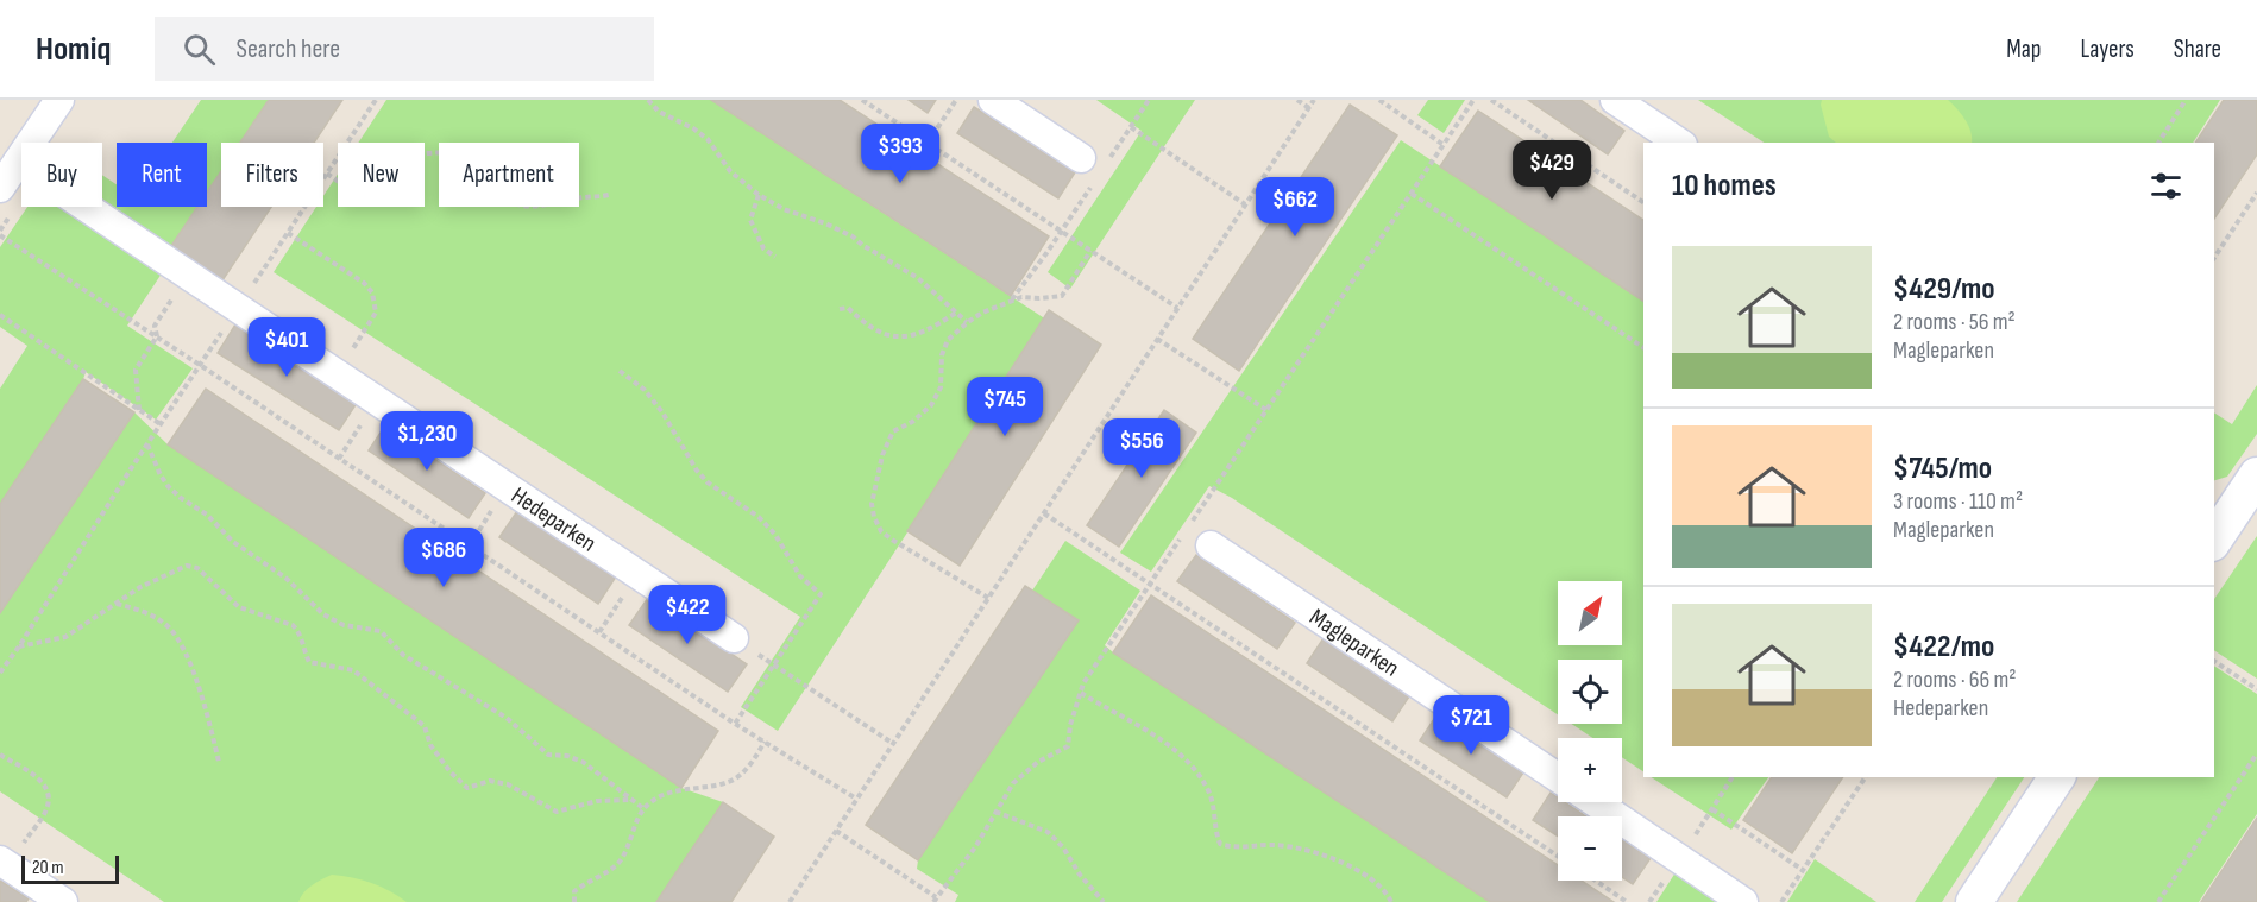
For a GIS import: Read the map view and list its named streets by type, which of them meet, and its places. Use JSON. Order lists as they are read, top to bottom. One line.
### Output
{"streets":{"street":["Hedeparken","Magleparken"]},"scale_bar":"20 m","north":"top right","page":{"header":"Homiq","search":"Search here","nav":["Map","Layers","Share"],"price":["$393","$429","$662","$401","$745","$1,230","$556","$686","$422","$721"],"chip":["Buy","Rent","Filters","New","Apartment"],"heading":"10 homes","list":[{"name":"$429/mo","note":"2 rooms · 56 m² · Magleparken"},{"name":"$745/mo","note":"3 rooms · 110 m² · Magleparken"},{"name":"$422/mo","note":"2 rooms · 66 m² · Hedeparken"}],"map_buttons":["+","−"],"scale":"20 m"}}
